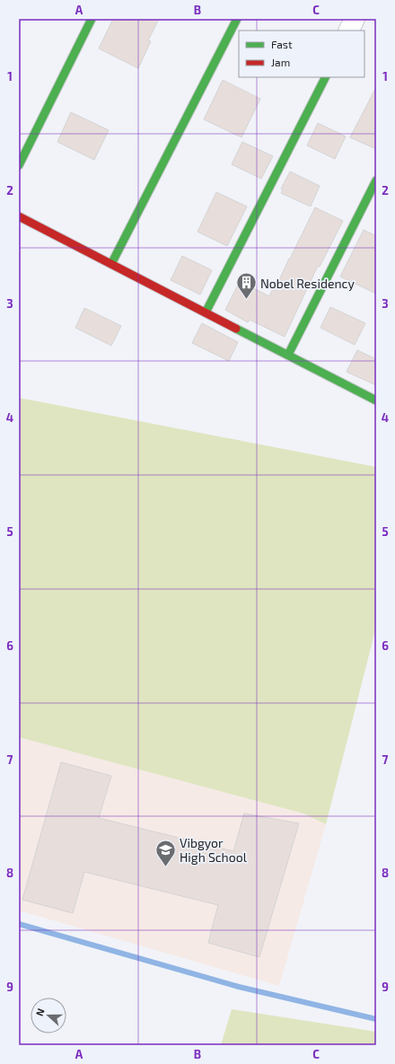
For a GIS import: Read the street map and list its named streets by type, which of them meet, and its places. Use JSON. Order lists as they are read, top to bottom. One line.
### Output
{"places":{"building":["Nobel Residency"],"school or university":["Vibgyor High School"]},"legend":["Fast","Jam"],"north":"left","grid":{"columns":["A","B","C"],"rows":["1","2","3","4","5","6","7","8","9"]}}
